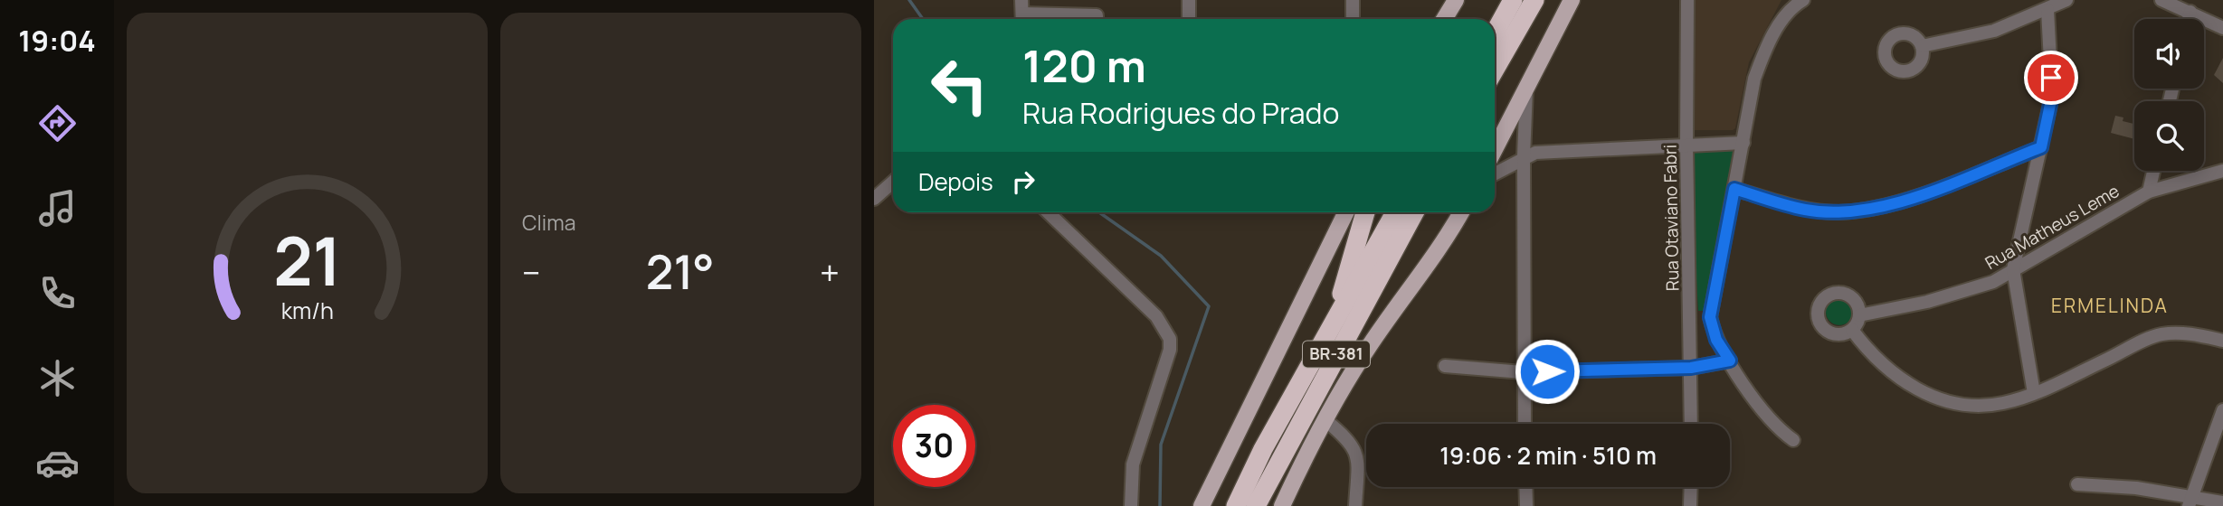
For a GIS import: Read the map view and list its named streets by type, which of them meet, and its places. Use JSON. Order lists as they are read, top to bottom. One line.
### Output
{"streets":{"highway":["BR-381"],"street":["Rua Otaviano Fabri","Rua Matheus Leme"]},"districts":["ERMELINDA"],"page":{"tabs":"19:04","tile":"Clima","turn":["120 m","Rua Rodrigues do Prado"],"then":"Depois","heat":["−","21°","+"],"limit":"30","trip":"19:06 · 2 min · 510 m","gauge":["21","km/h"]}}
